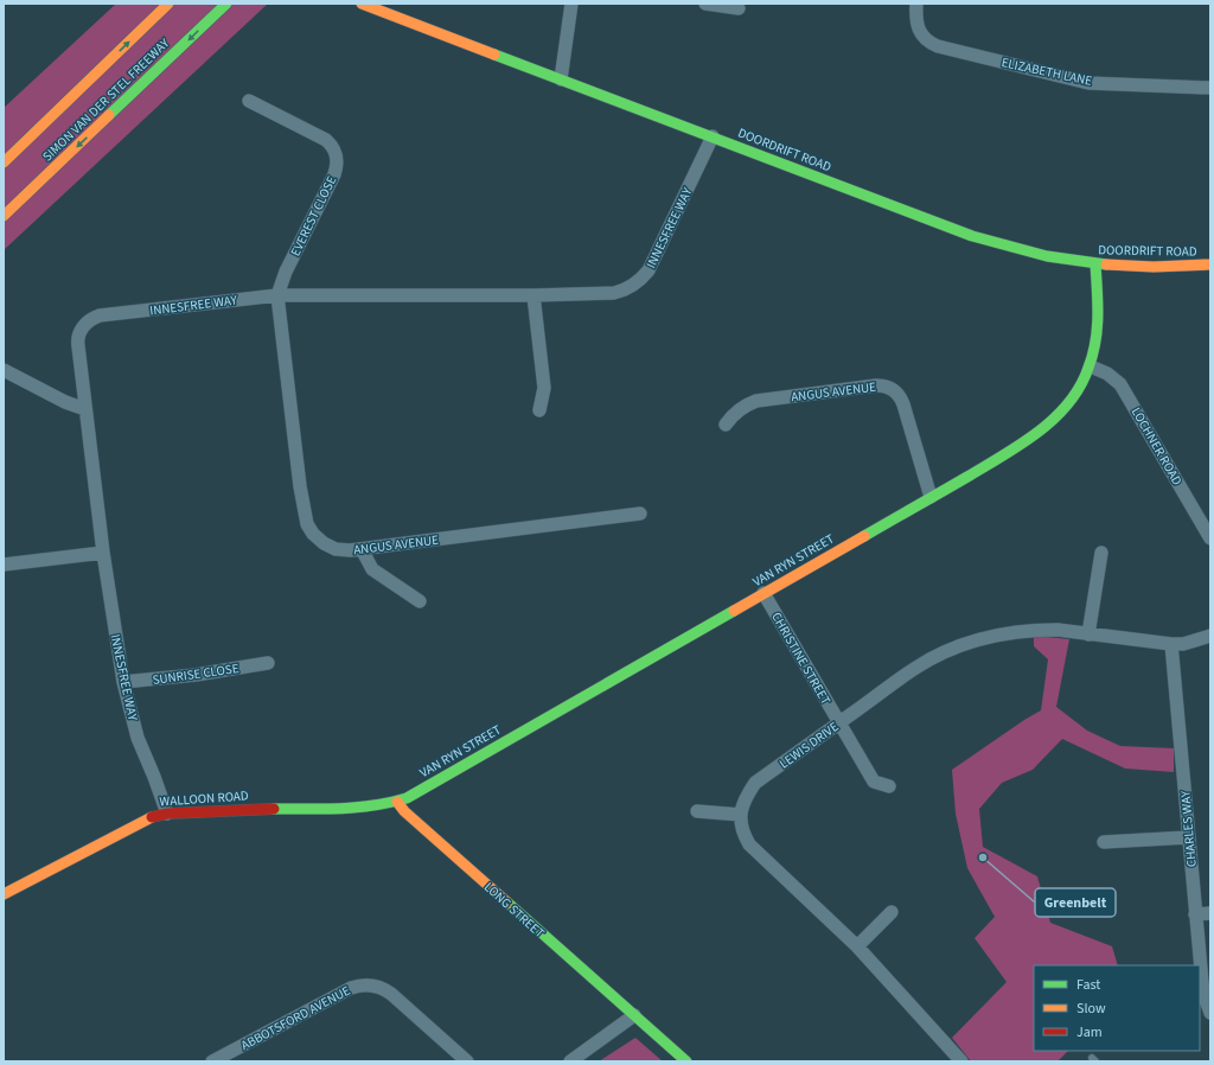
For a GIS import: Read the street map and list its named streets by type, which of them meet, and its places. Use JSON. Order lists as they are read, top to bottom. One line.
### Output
{"streets":{"main road":["SIMON VAN DER STEL FREEWAY","DOORDRIFT ROAD","VAN RYN STREET","WALLOON ROAD","LONG STREET"],"street":["ELIZABETH LANE","EVEREST CLOSE","INNESFREE WAY","ANGUS AVENUE","LOCHNER ROAD","CHRISTINE STREET","SUNRISE CLOSE","LEWIS DRIVE","CHARLES WAY","ABBOTSFORD AVENUE"]},"crossings":[["DOORDRIFT ROAD","INNESFREE WAY"],["DOORDRIFT ROAD","VAN RYN STREET"],["EVEREST CLOSE","INNESFREE WAY"],["EVEREST CLOSE","ANGUS AVENUE"],["INNESFREE WAY","ANGUS AVENUE"],["INNESFREE WAY","SUNRISE CLOSE"],["INNESFREE WAY","WALLOON ROAD"],["ANGUS AVENUE","VAN RYN STREET"],["LOCHNER ROAD","VAN RYN STREET"],["VAN RYN STREET","CHRISTINE STREET"],["VAN RYN STREET","WALLOON ROAD"],["VAN RYN STREET","LONG STREET"],["CHRISTINE STREET","LEWIS DRIVE"],["LEWIS DRIVE","CHARLES WAY"],["WALLOON ROAD","LONG STREET"]],"places":["Greenbelt"],"legend":["Fast","Slow","Jam"]}
